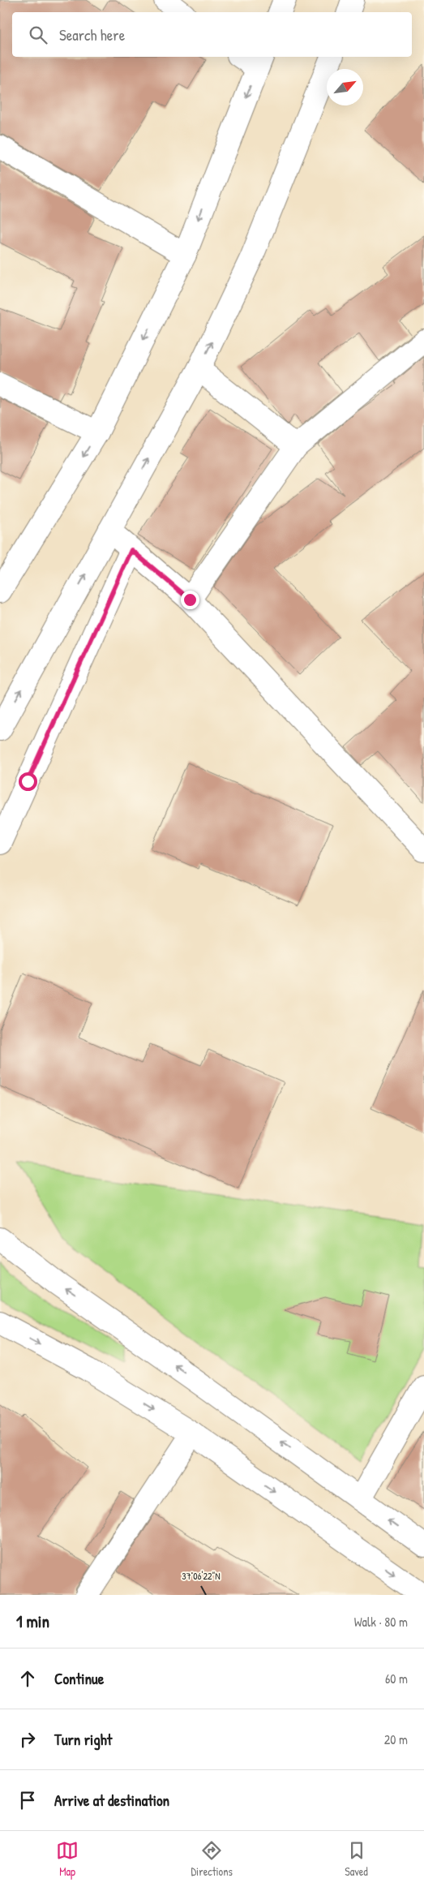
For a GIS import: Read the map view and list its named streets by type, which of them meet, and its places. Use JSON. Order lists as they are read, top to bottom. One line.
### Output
{"north":"top right","page":{"search":"Search here","heading":["1 min","Walk · 80 m"],"list":[["Continue","60 m"],["Turn right","20 m"],"Arrive at destination"],"nav":["Map","Directions","Saved"]},"coordinates":["37°06'22\"N"]}
